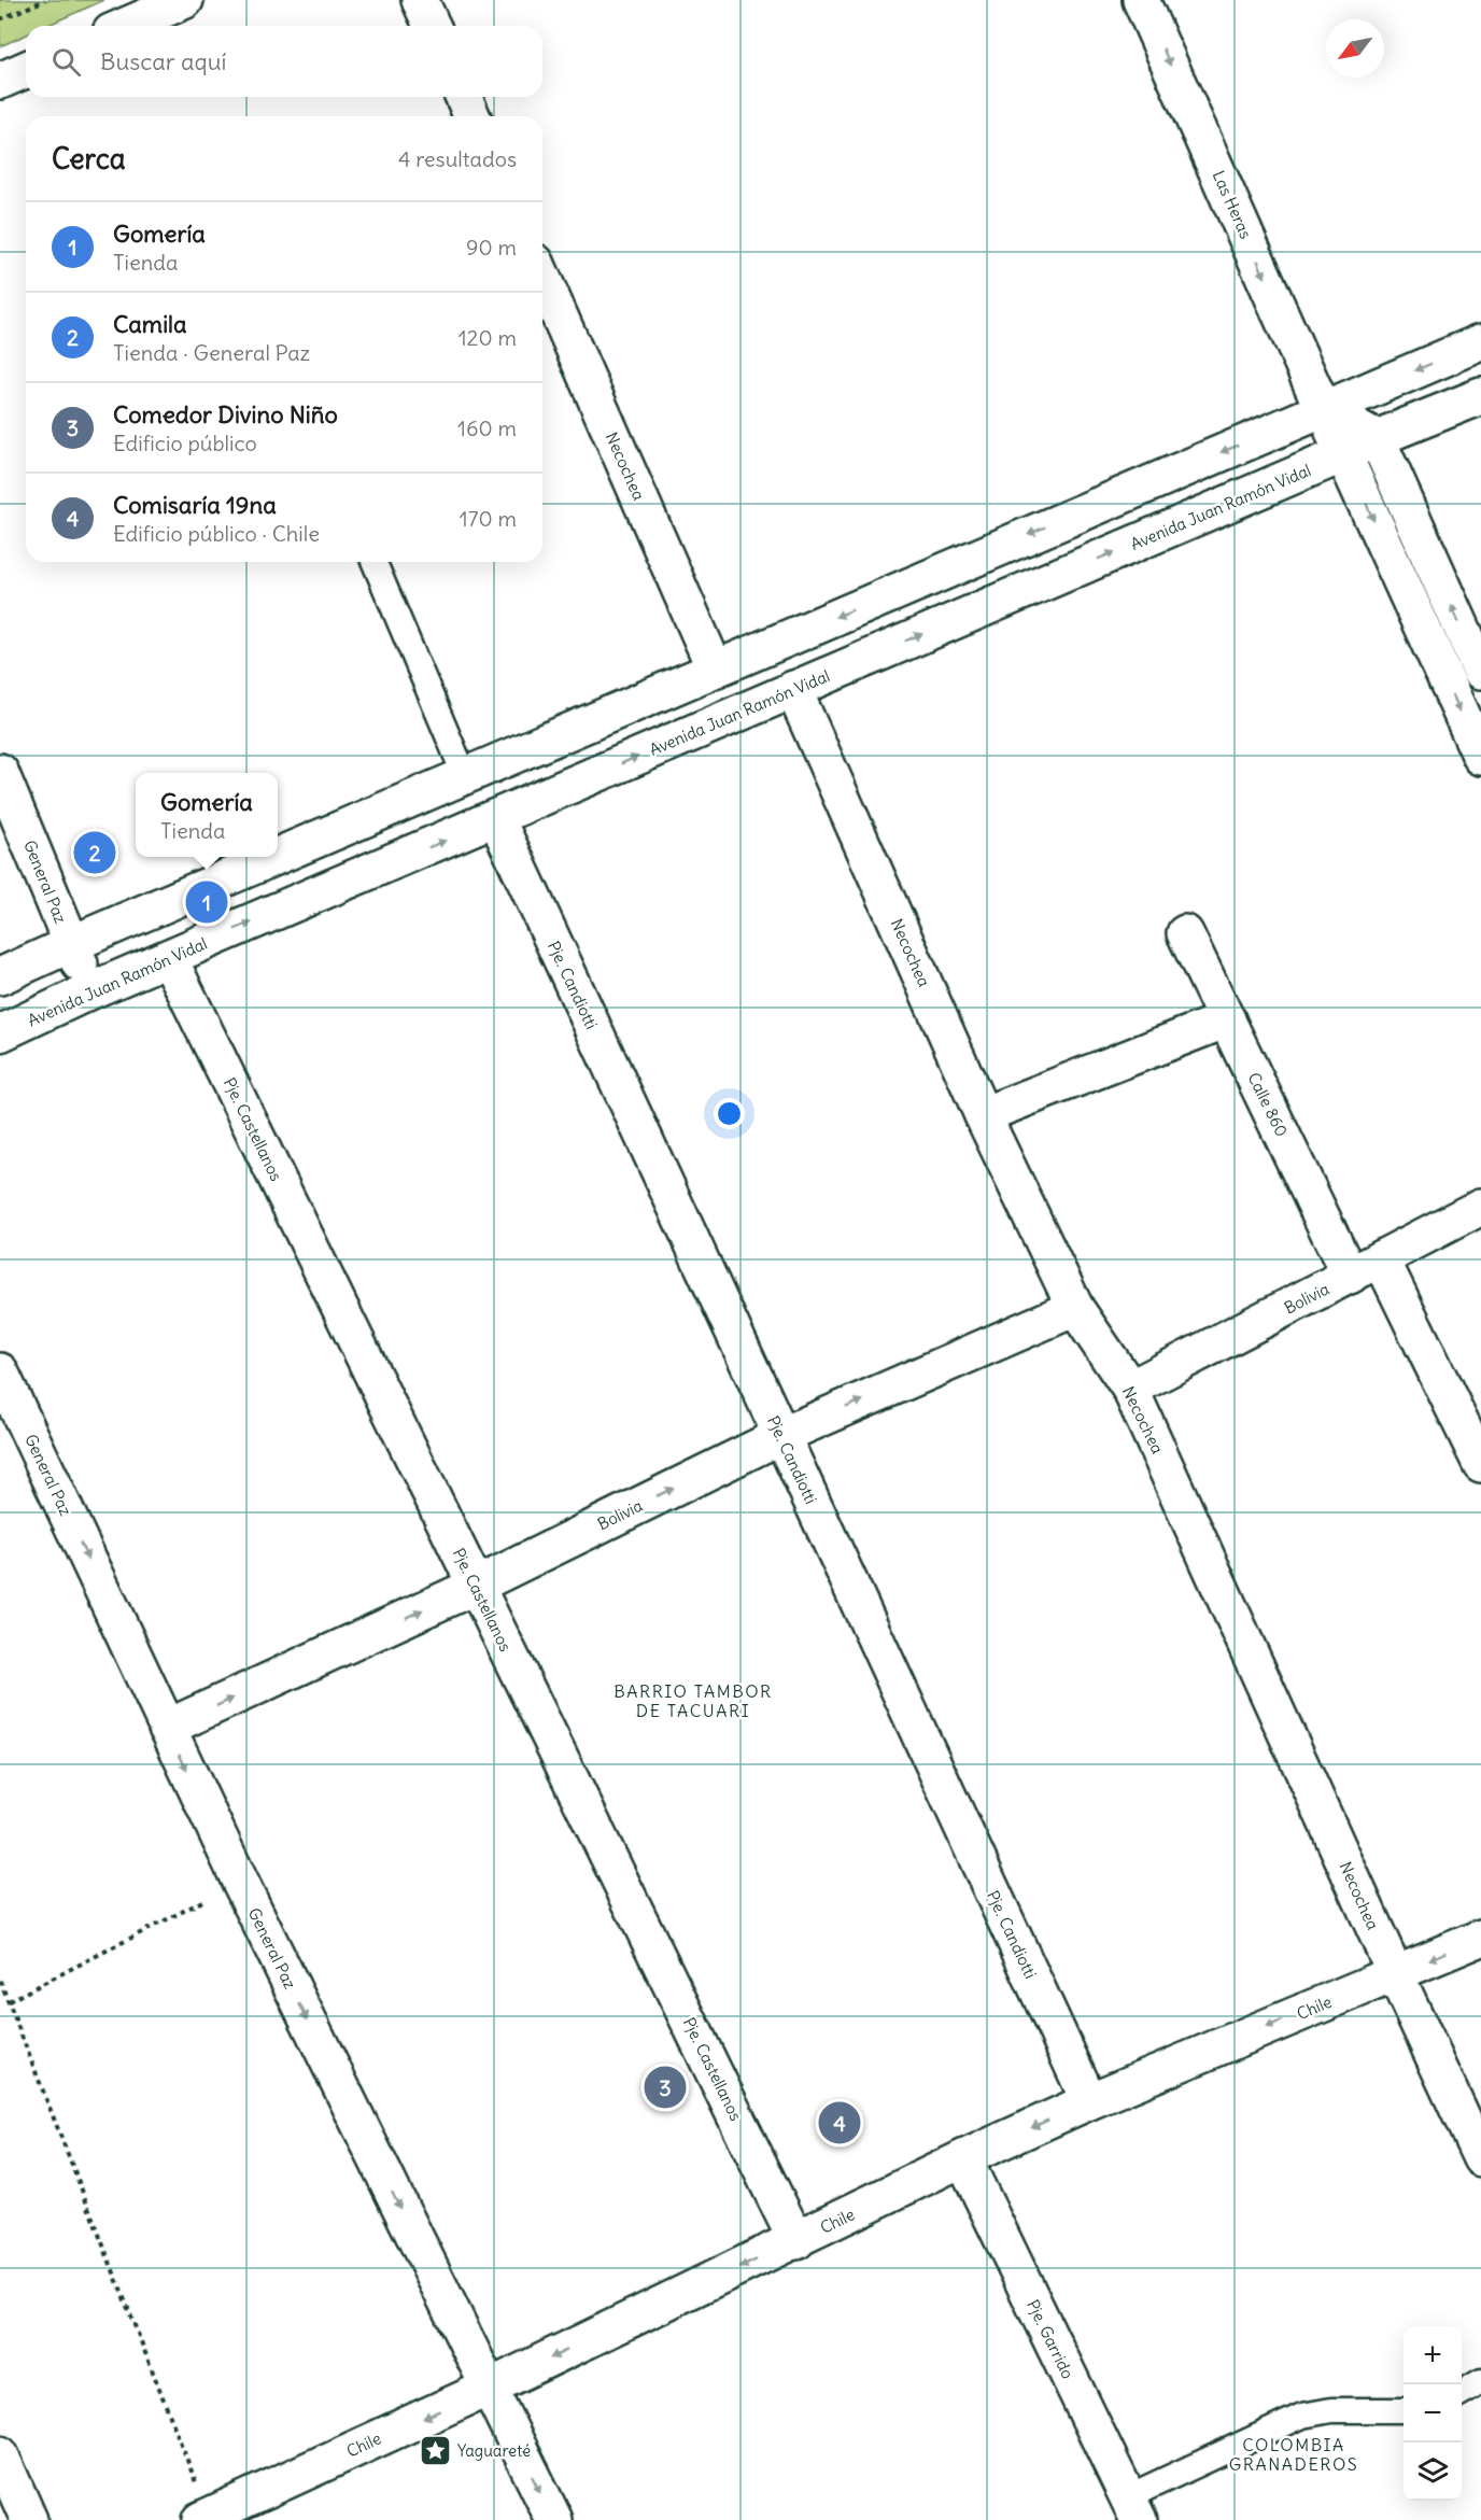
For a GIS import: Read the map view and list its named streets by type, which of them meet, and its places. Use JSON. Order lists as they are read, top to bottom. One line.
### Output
{"streets":{"street":["Las Heras","Necochea","Avenida Juan Ramón Vidal","General Paz","Pje. Candiotti","Calle 860","Pje. Castellanos","Bolivia","Chile","Pje. Garrido"]},"crossings":[["Las Heras","Avenida Juan Ramón Vidal"],["Necochea","Avenida Juan Ramón Vidal"],["Necochea","Bolivia"],["Necochea","Chile"],["Avenida Juan Ramón Vidal","General Paz"],["Avenida Juan Ramón Vidal","Pje. Candiotti"],["Avenida Juan Ramón Vidal","Pje. Castellanos"],["General Paz","Bolivia"],["General Paz","Chile"],["Pje. Candiotti","Bolivia"],["Pje. Candiotti","Chile"],["Calle 860","Bolivia"],["Pje. Castellanos","Bolivia"],["Pje. Castellanos","Chile"],["Chile","Pje. Garrido"]],"one_way":["General Paz","Bolivia","Chile"],"districts":["BARRIO TAMBOR DE TACUARI","COLOMBIA GRANADEROS"],"places":{"place":["Yaguareté"]},"north":"bottom left","page":{"search":"Buscar aquí","heading":["Cerca","4 resultados"],"list":[{"mark":"1","name":"Gomería","note":"Tienda","value":"90 m"},{"mark":"2","name":"Camila","note":"Tienda · General Paz","value":"120 m"},{"mark":"3","name":"Comedor Divino Niño","note":"Edificio público","value":"160 m"},{"mark":"4","name":"Comisaría 19na","note":"Edificio público · Chile","value":"170 m"}],"popup":["Gomería","Tienda"],"pins":["2","1","3","4"],"map_buttons":["+","−"]}}
